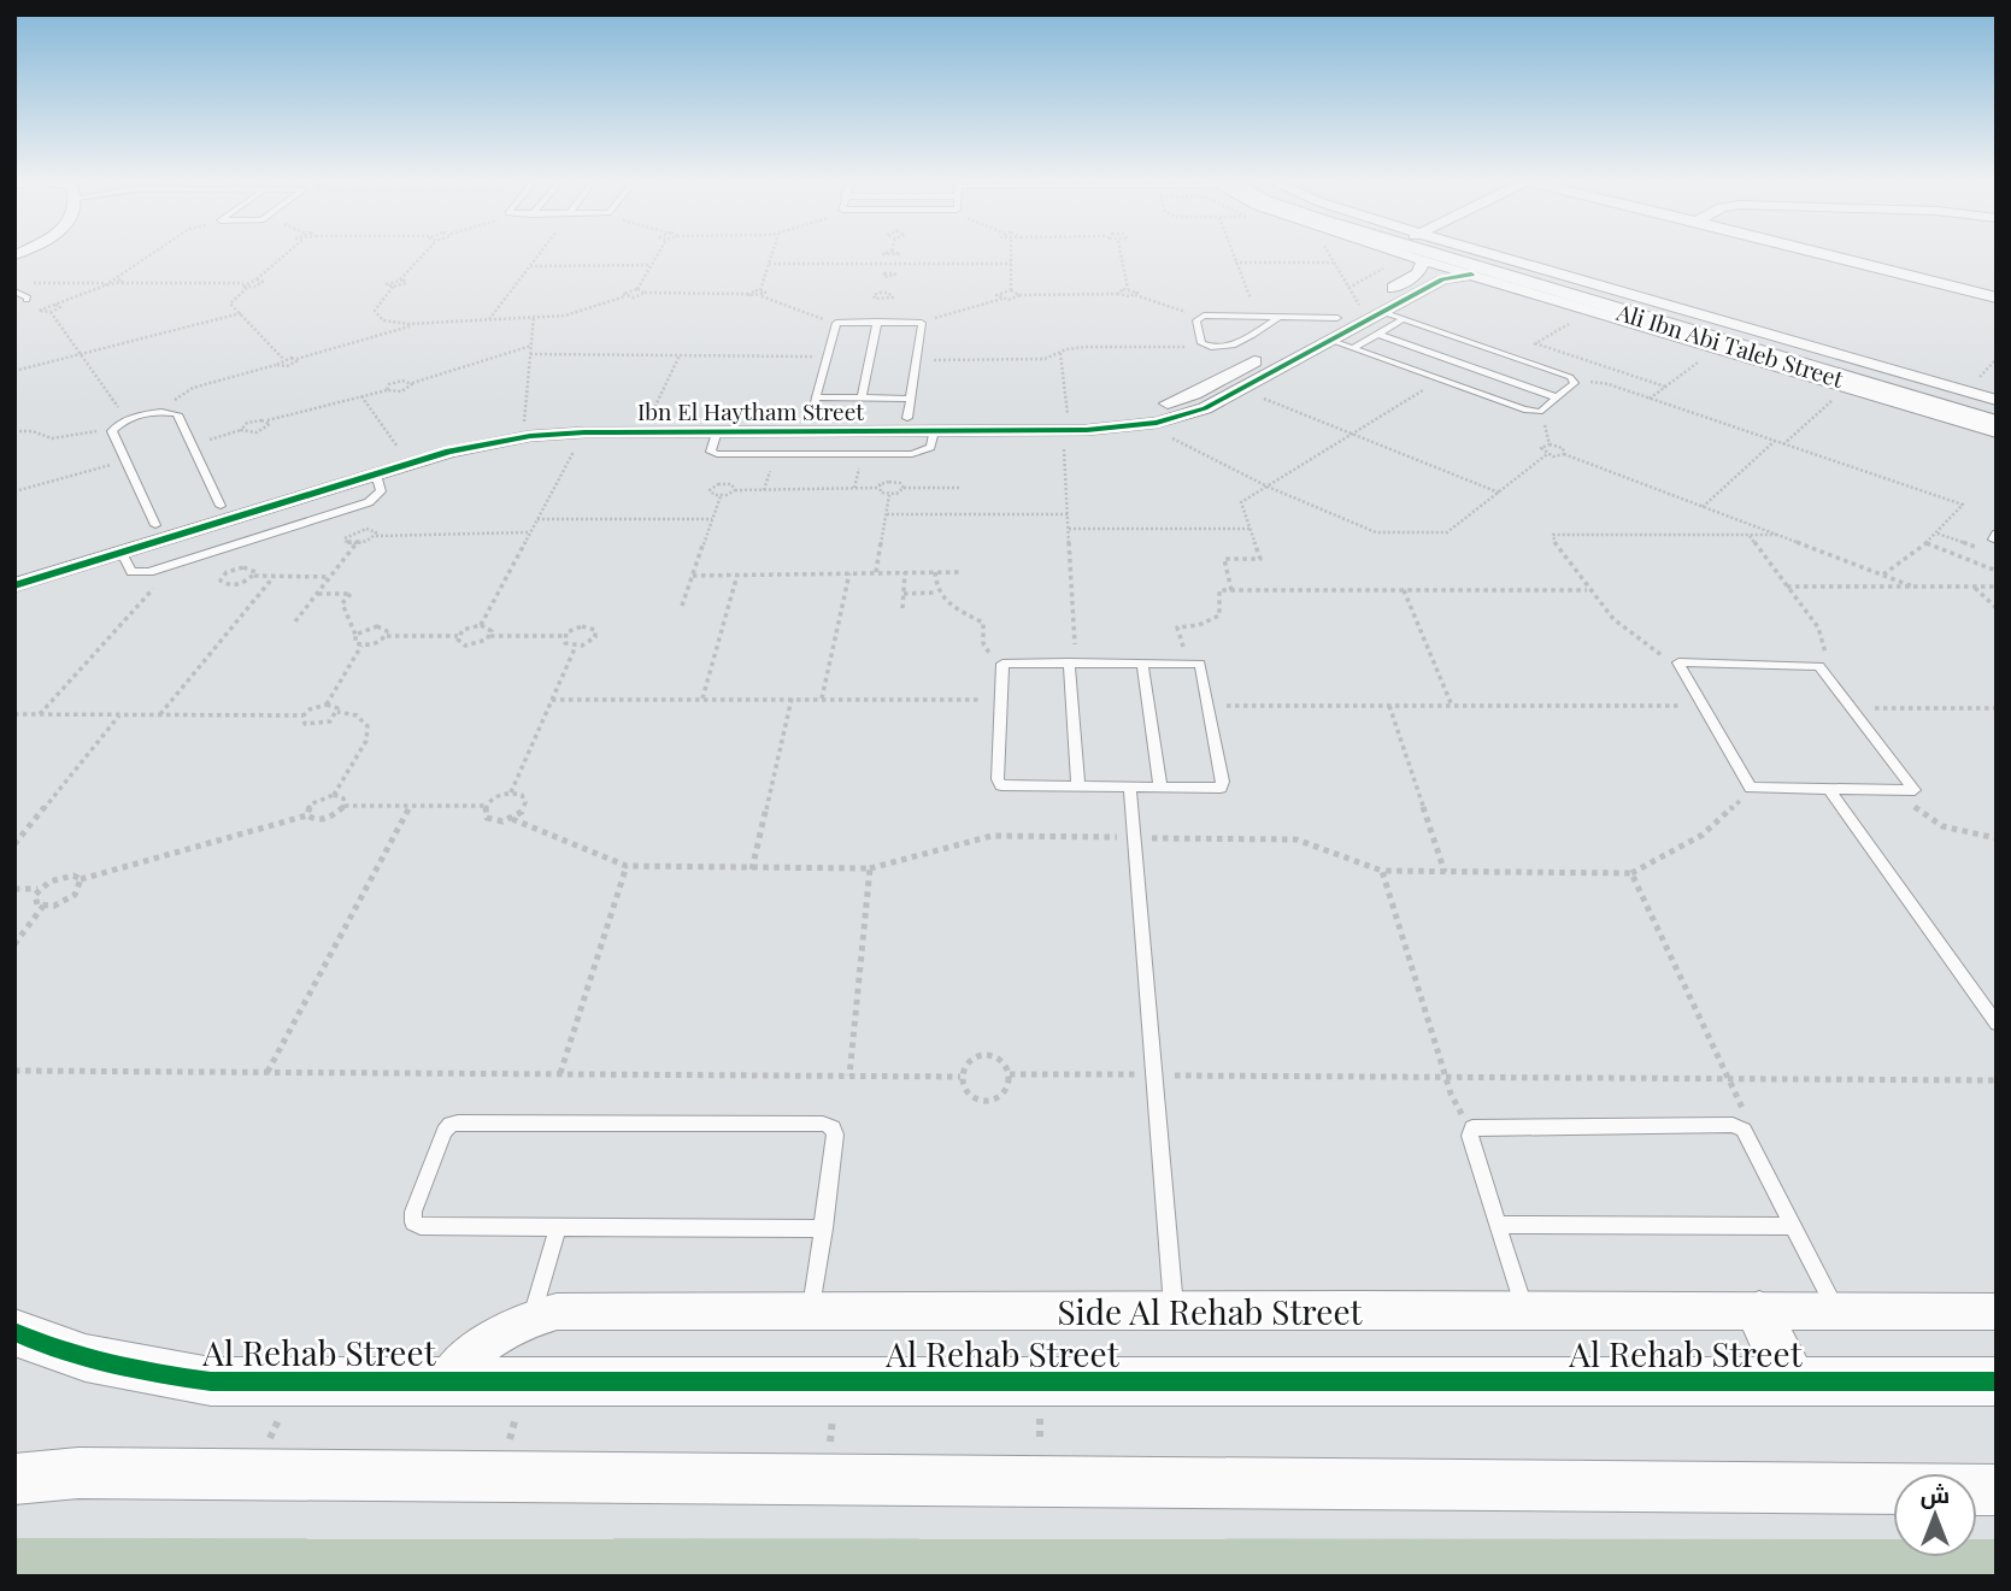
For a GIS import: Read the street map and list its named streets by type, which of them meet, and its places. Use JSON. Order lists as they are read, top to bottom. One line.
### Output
{"streets":{"street":["Ali Ibn Abi Taleb Street","Ibn El Haytham Street","Side Al Rehab Street","Al Rehab Street"]},"crossings":[["Side Al Rehab Street","Al Rehab Street"]],"north":"top"}
